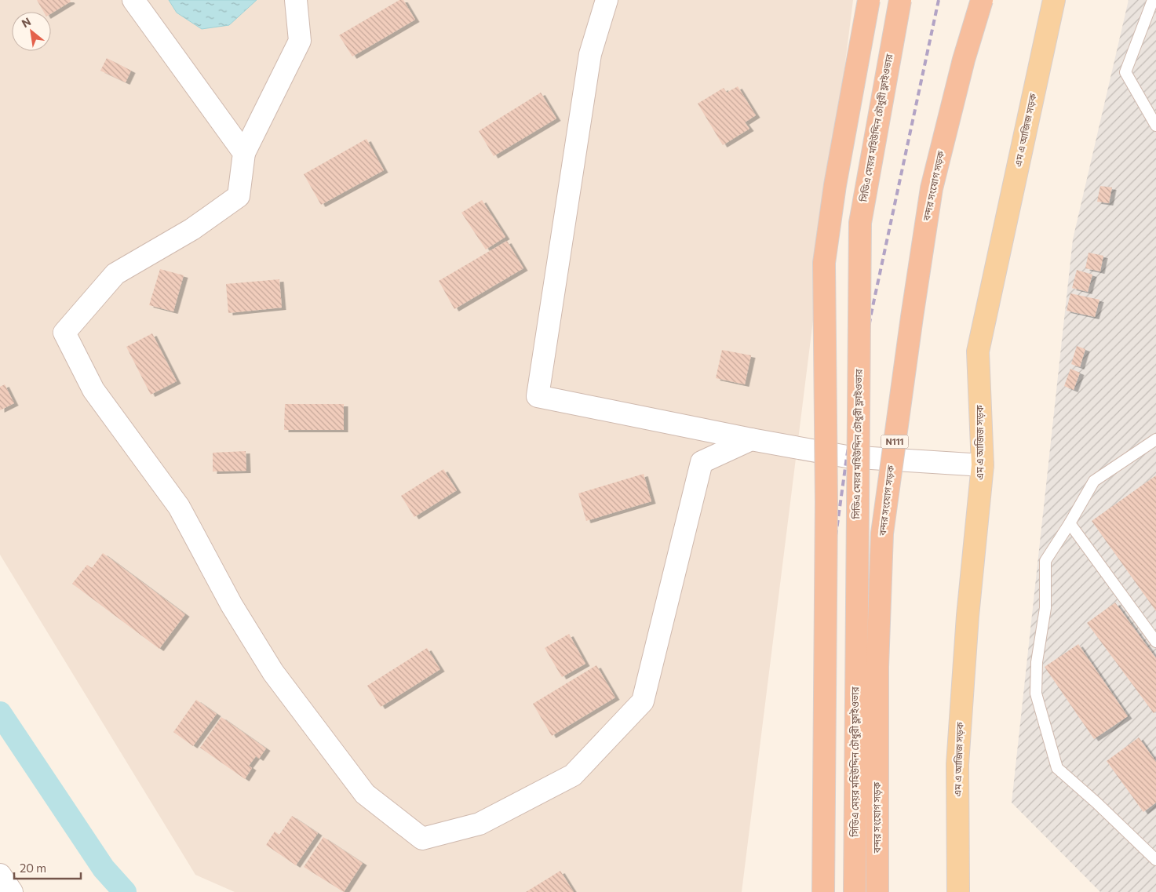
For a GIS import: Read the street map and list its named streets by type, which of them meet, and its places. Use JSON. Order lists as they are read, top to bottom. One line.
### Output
{"streets":{"highway":["সিডিএ মেয়র মহিউদ্দিন চৌধুরী ফ্লাইওভার","বন্দর সংযোগ সড়ক","N111"],"main road":["এম এ আজিজ সড়ক"]},"scale_bar":"20 m","north":"top left"}
